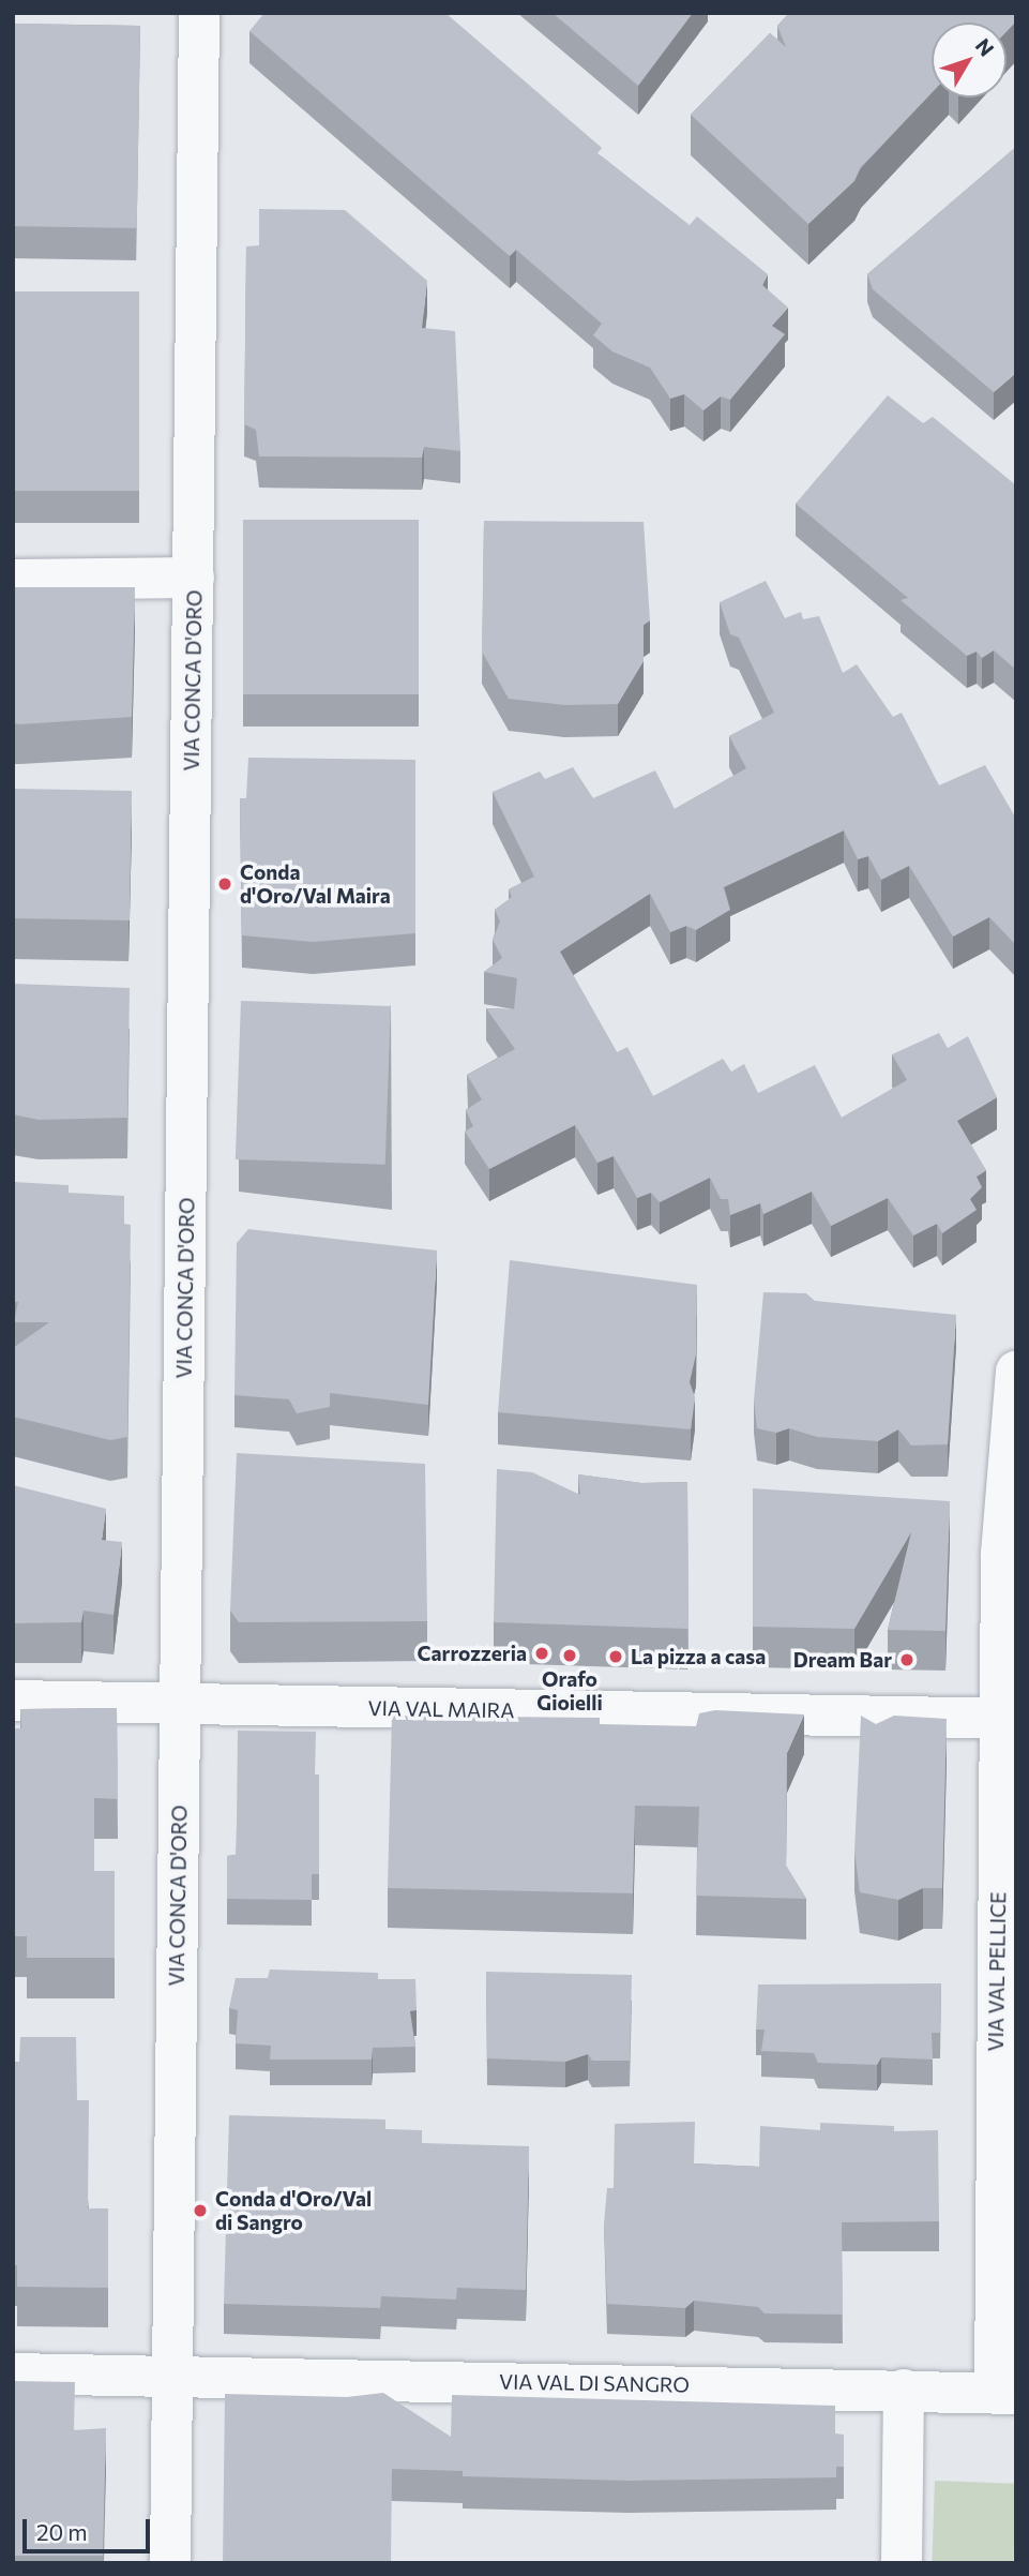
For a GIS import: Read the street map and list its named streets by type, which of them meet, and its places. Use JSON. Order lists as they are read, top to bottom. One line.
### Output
{"streets":{"street":["VIA CONCA D'ORO","VIA VAL MAIRA","VIA VAL PELLICE","VIA VAL DI SANGRO"]},"crossings":[["VIA CONCA D'ORO","VIA VAL MAIRA"],["VIA CONCA D'ORO","VIA VAL DI SANGRO"],["VIA VAL MAIRA","VIA VAL PELLICE"],["VIA VAL PELLICE","VIA VAL DI SANGRO"]],"places":["Conda d'Oro/Val Maira","Carrozzeria","Orafo Gioielli","La pizza a casa","Dream Bar","Conda d'Oro/Val di Sangro"],"scale_bar":"20 m","north":"top right"}
